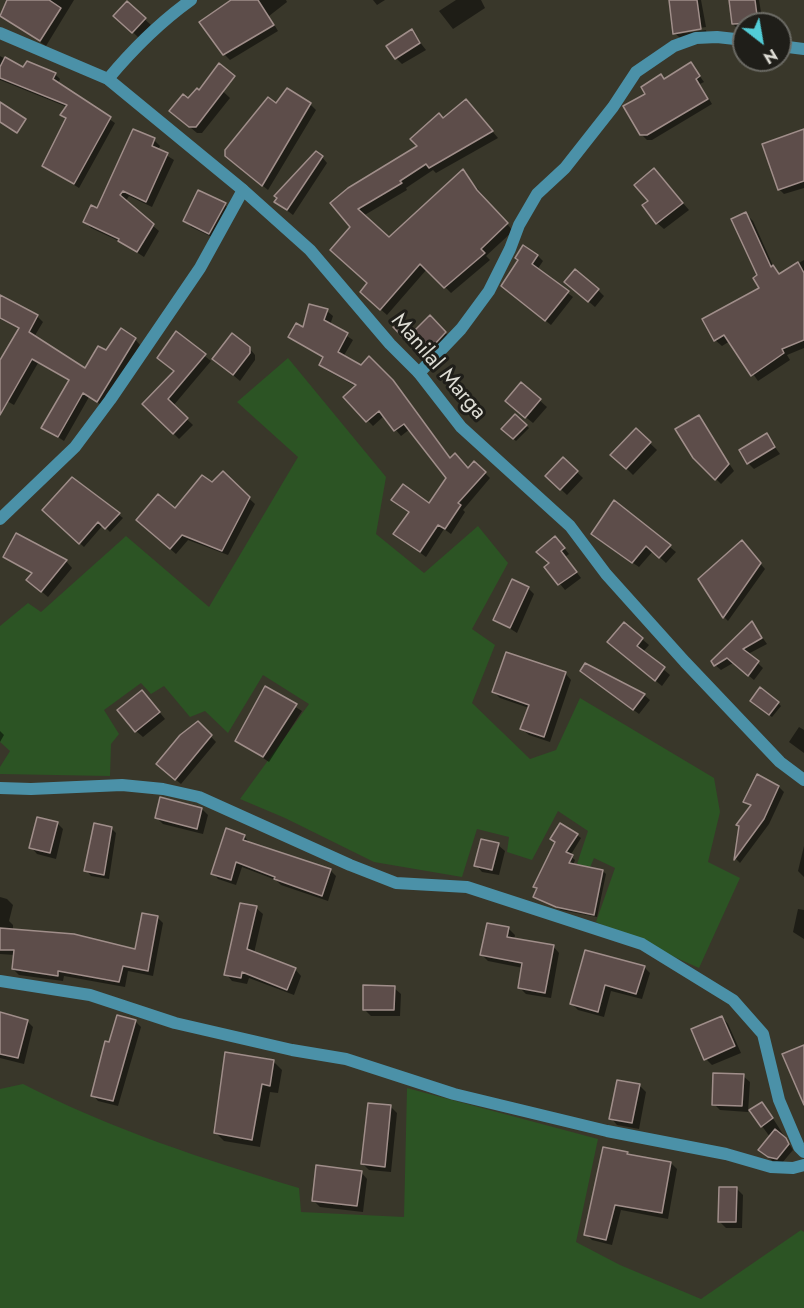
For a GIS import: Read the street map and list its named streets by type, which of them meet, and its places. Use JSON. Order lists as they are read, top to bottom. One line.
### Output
{"streets":{"street":["Manilal Marga"]},"north":"bottom right"}
